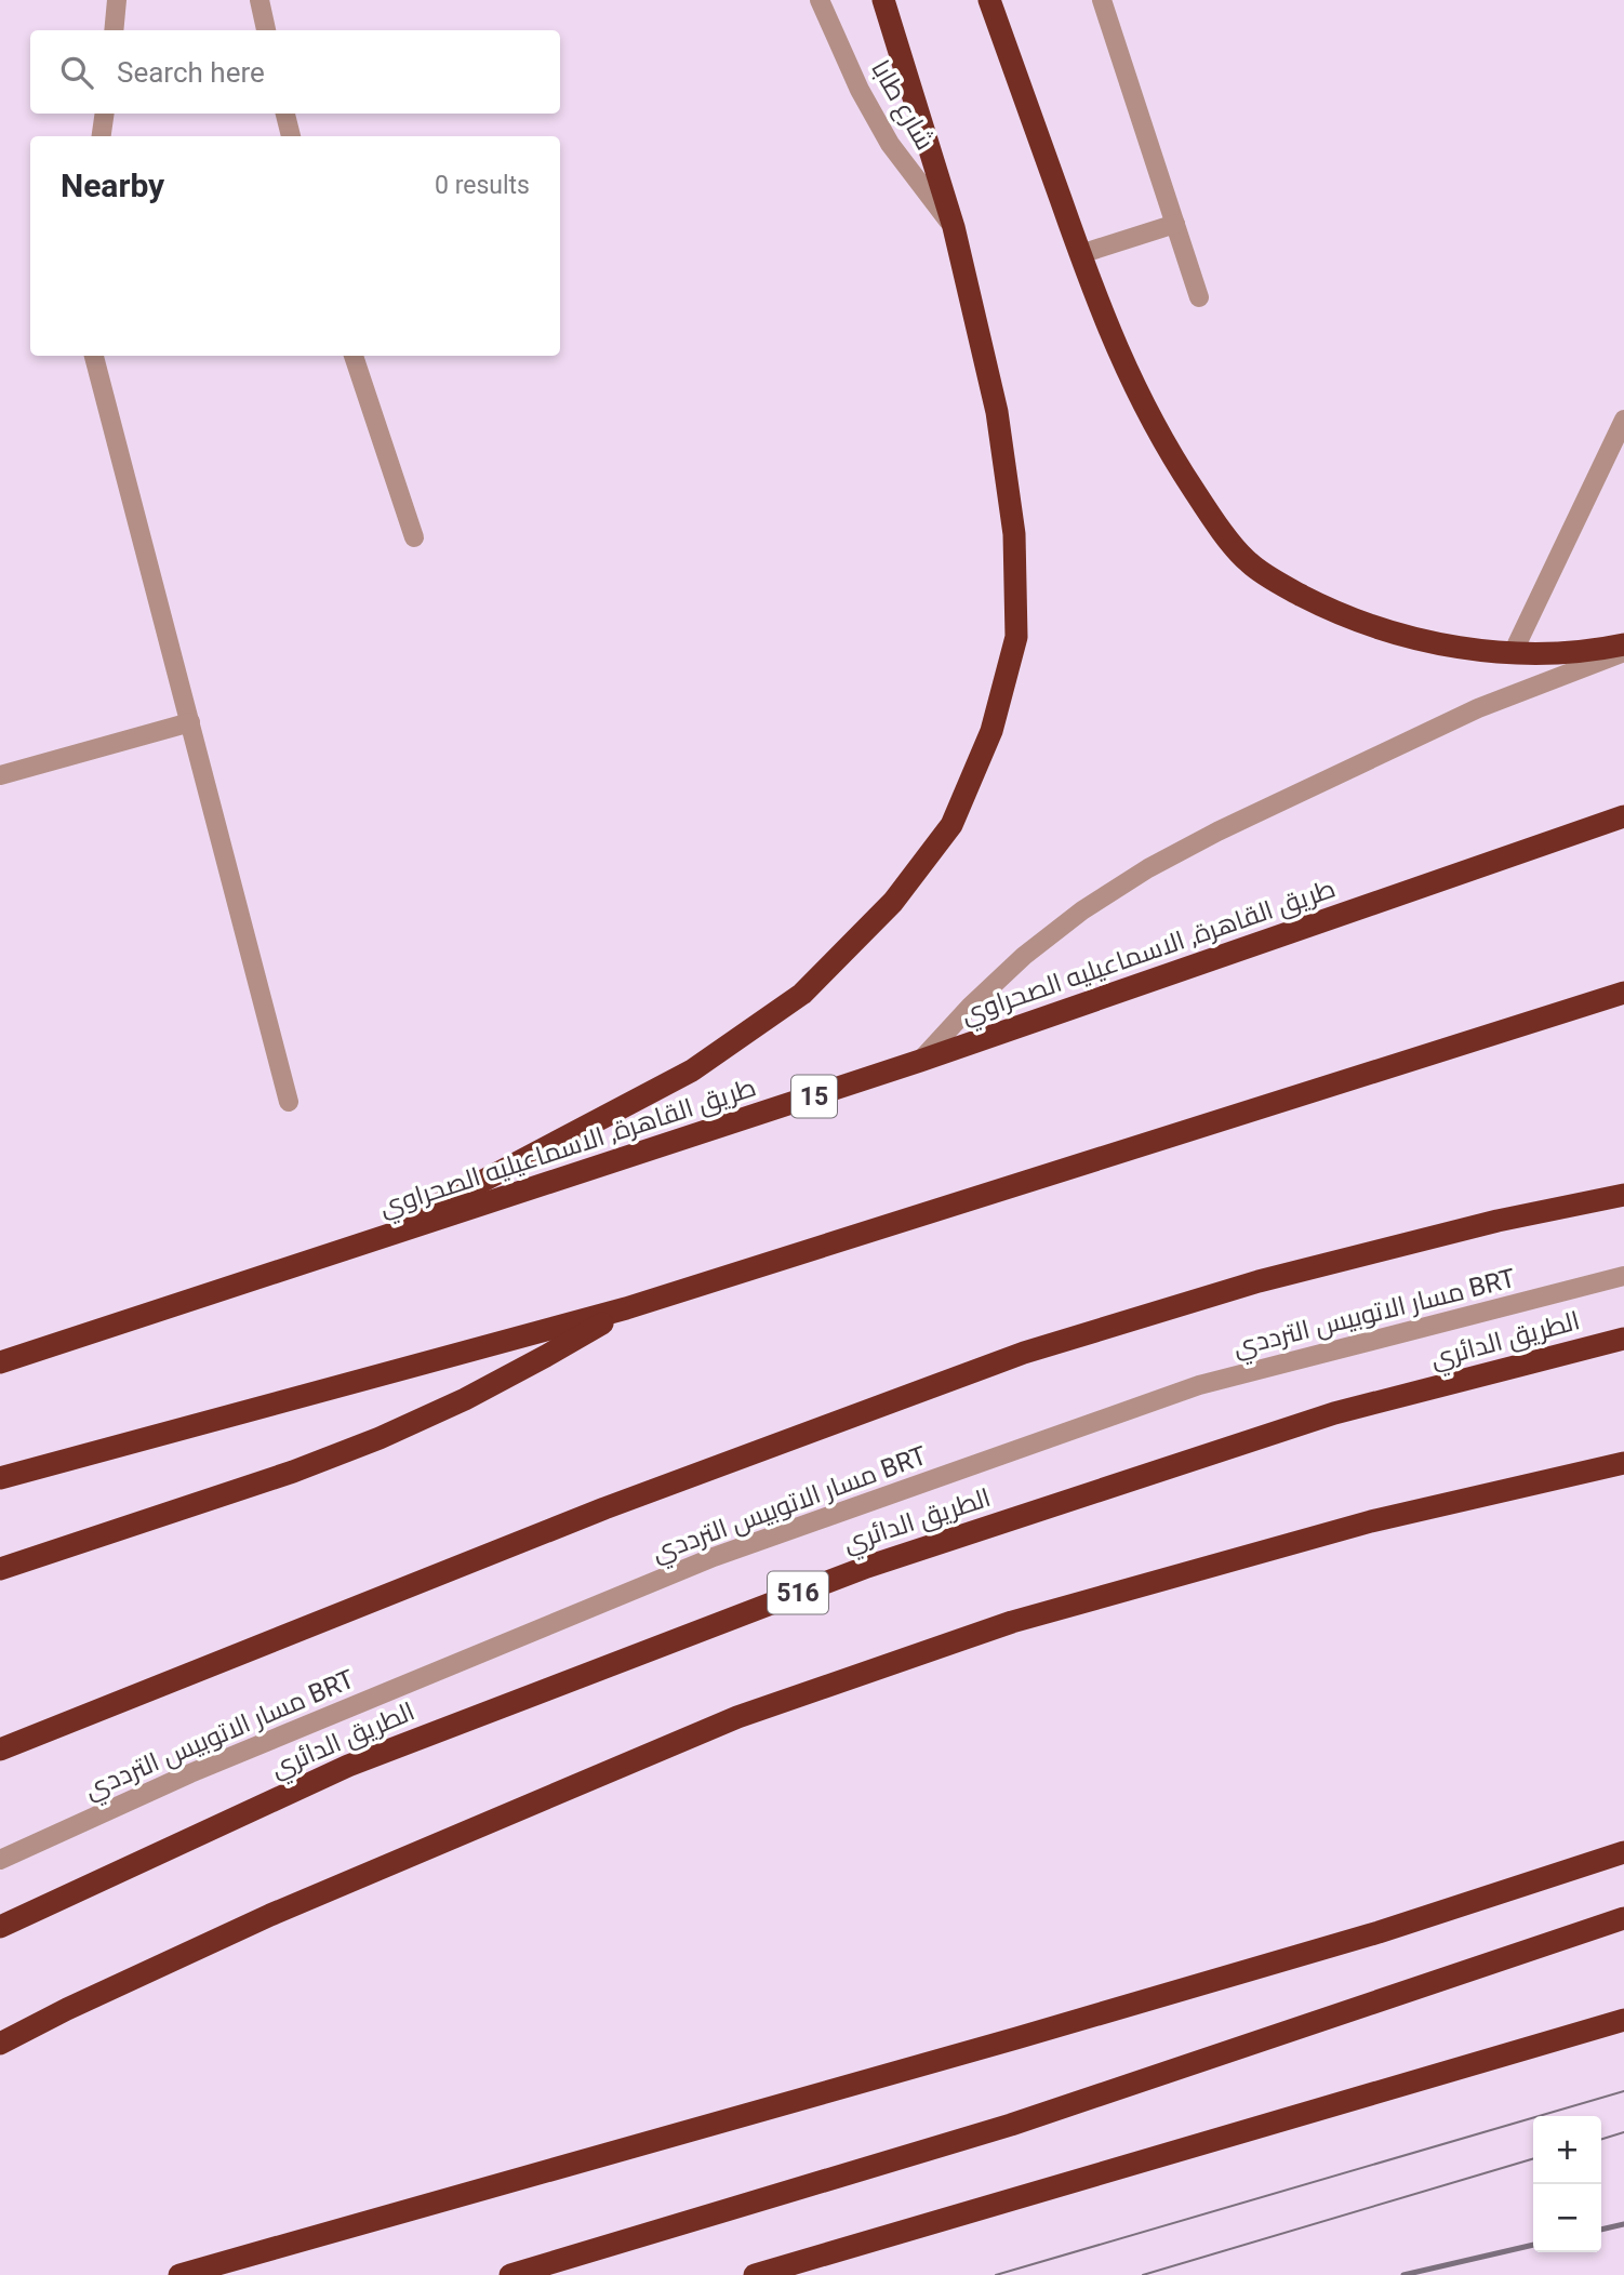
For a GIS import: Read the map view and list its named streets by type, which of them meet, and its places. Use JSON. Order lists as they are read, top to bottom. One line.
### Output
{"streets":{"highway":["طريق القاهرة, الاسماعيليه الصحراوي","15","الطريق الدائري","516"],"street":["شارع طابا","مسار الاتوبيس الترددي BRT"]},"page":{"search":"Search here","heading":["Nearby","0 results"],"map_buttons":["+","−"]}}
